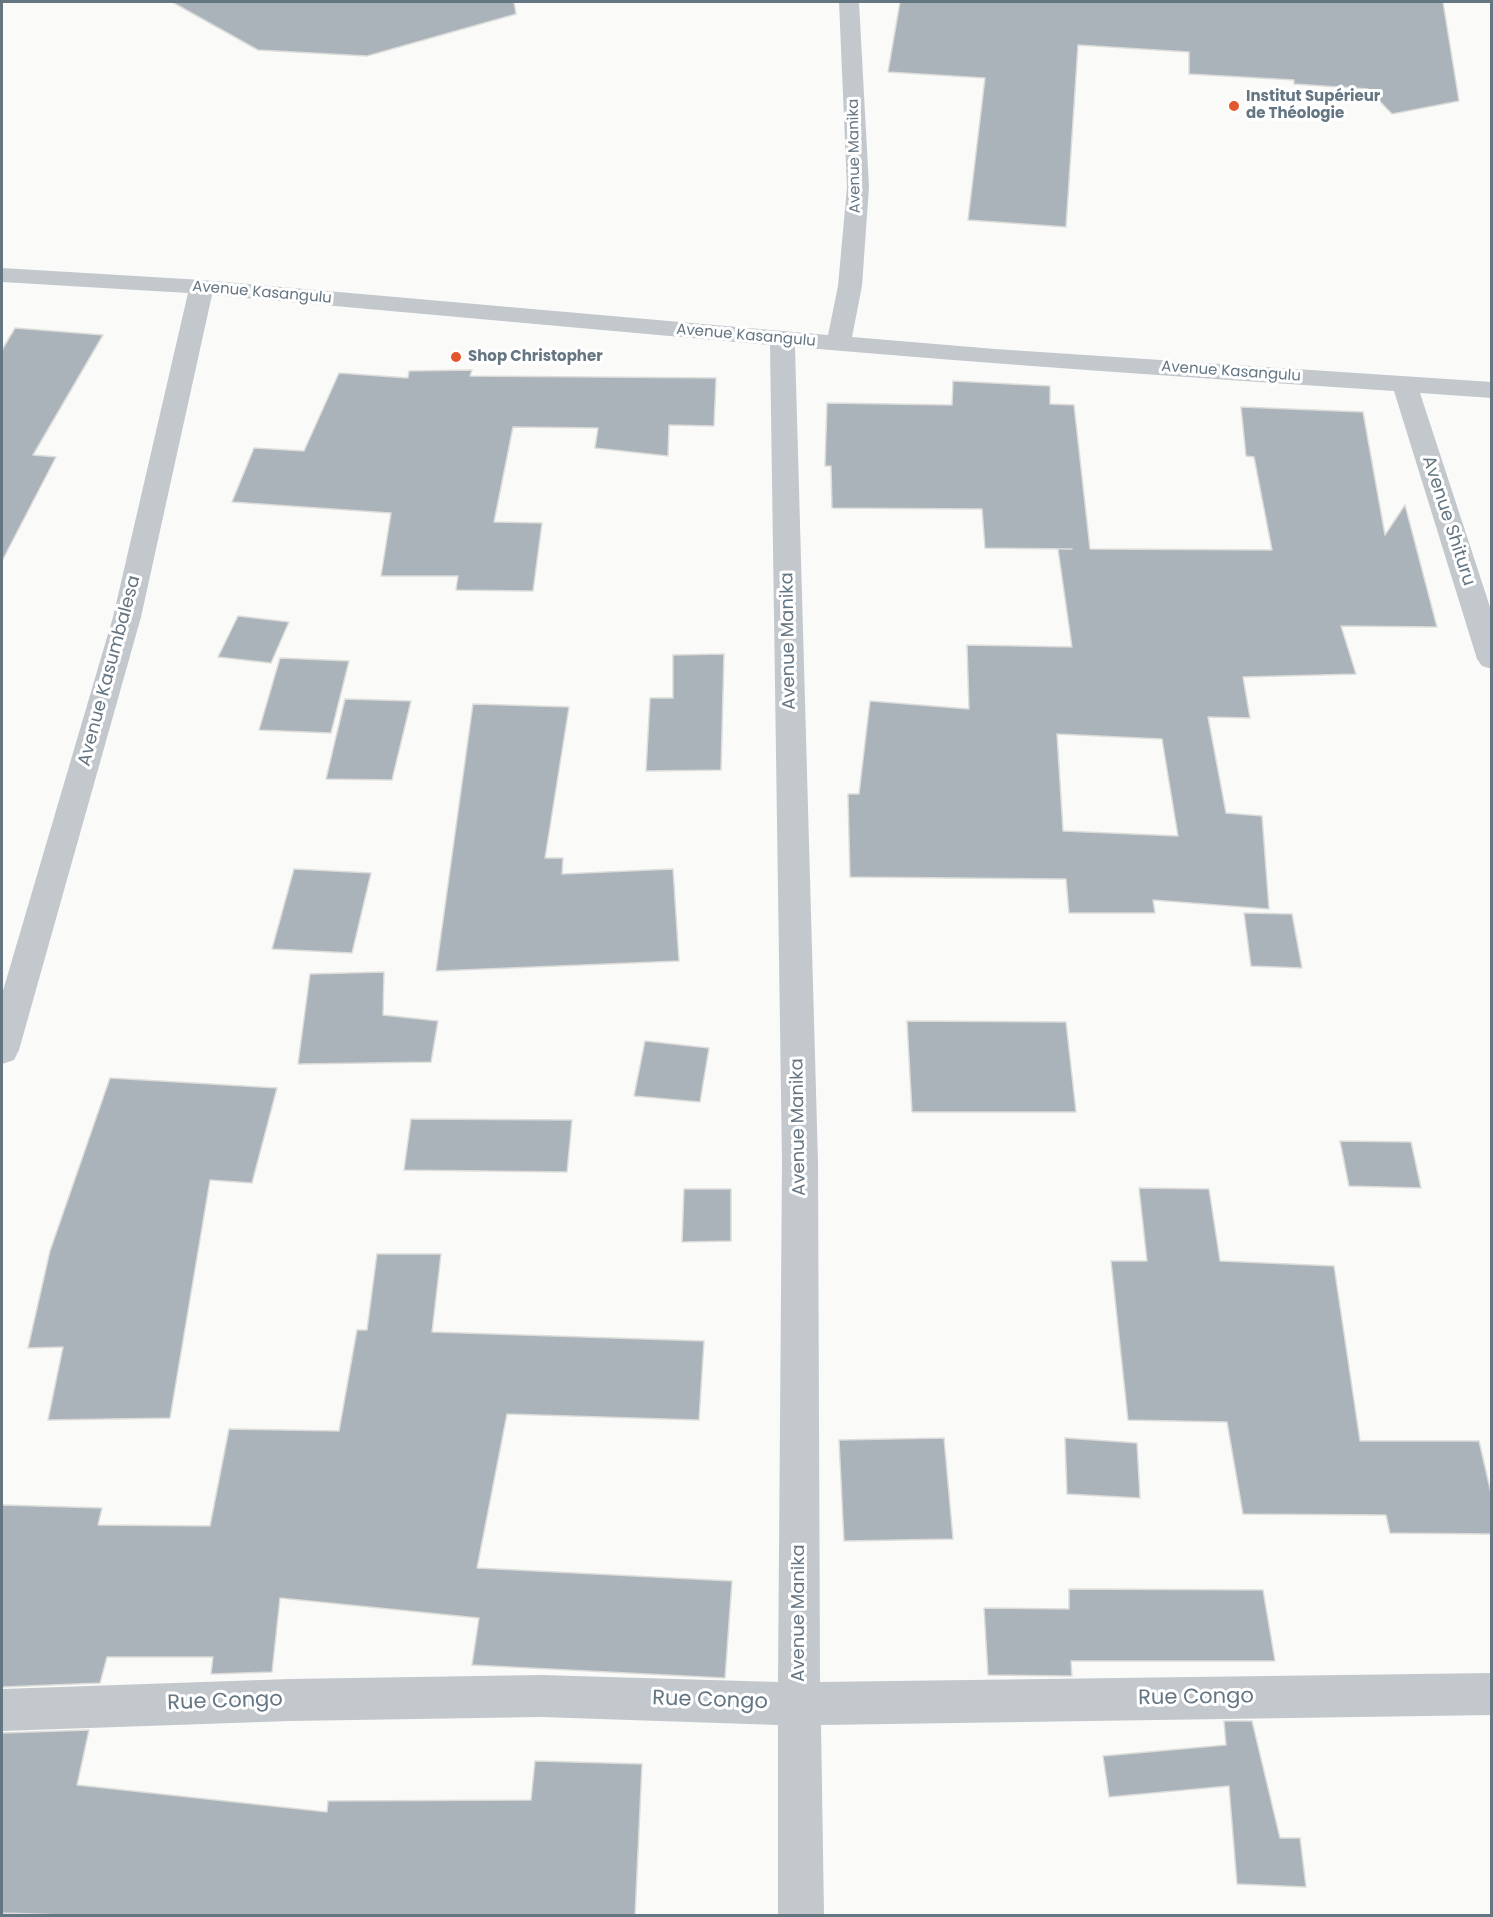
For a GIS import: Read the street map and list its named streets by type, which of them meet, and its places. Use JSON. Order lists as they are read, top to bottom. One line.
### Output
{"streets":{"street":["Avenue Manika","Avenue Kasangulu","Avenue Shituru","Avenue Kasumbalesa","Rue Congo"]},"crossings":[["Avenue Manika","Avenue Kasangulu"],["Avenue Manika","Rue Congo"],["Avenue Kasangulu","Avenue Shituru"],["Avenue Kasangulu","Avenue Kasumbalesa"]],"places":["Institut Supérieur de Théologie","Shop Christopher"]}
